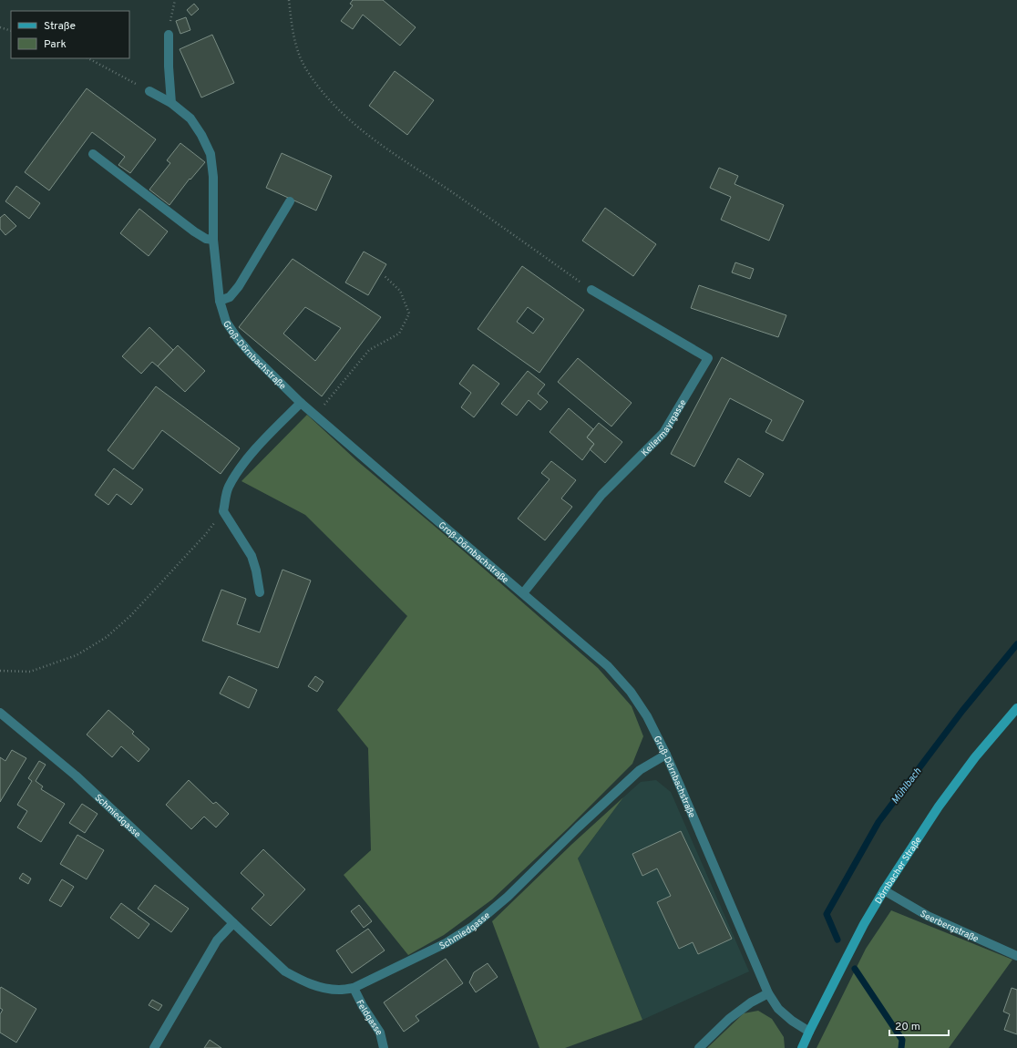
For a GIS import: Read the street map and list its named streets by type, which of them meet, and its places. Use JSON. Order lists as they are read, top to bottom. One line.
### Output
{"streets":{"street":["Groß-Dörnbachstraße","Kellermayrgasse","Schmiedgasse","Dörnbacher Straße","Seerbergstraße","Feldgasse"]},"crossings":[["Groß-Dörnbachstraße","Kellermayrgasse"],["Groß-Dörnbachstraße","Schmiedgasse"],["Groß-Dörnbachstraße","Dörnbacher Straße"],["Schmiedgasse","Feldgasse"],["Dörnbacher Straße","Seerbergstraße"]],"water":["Mühlbach"],"legend":["Straße","Park"],"scale_bar":"20 m"}
